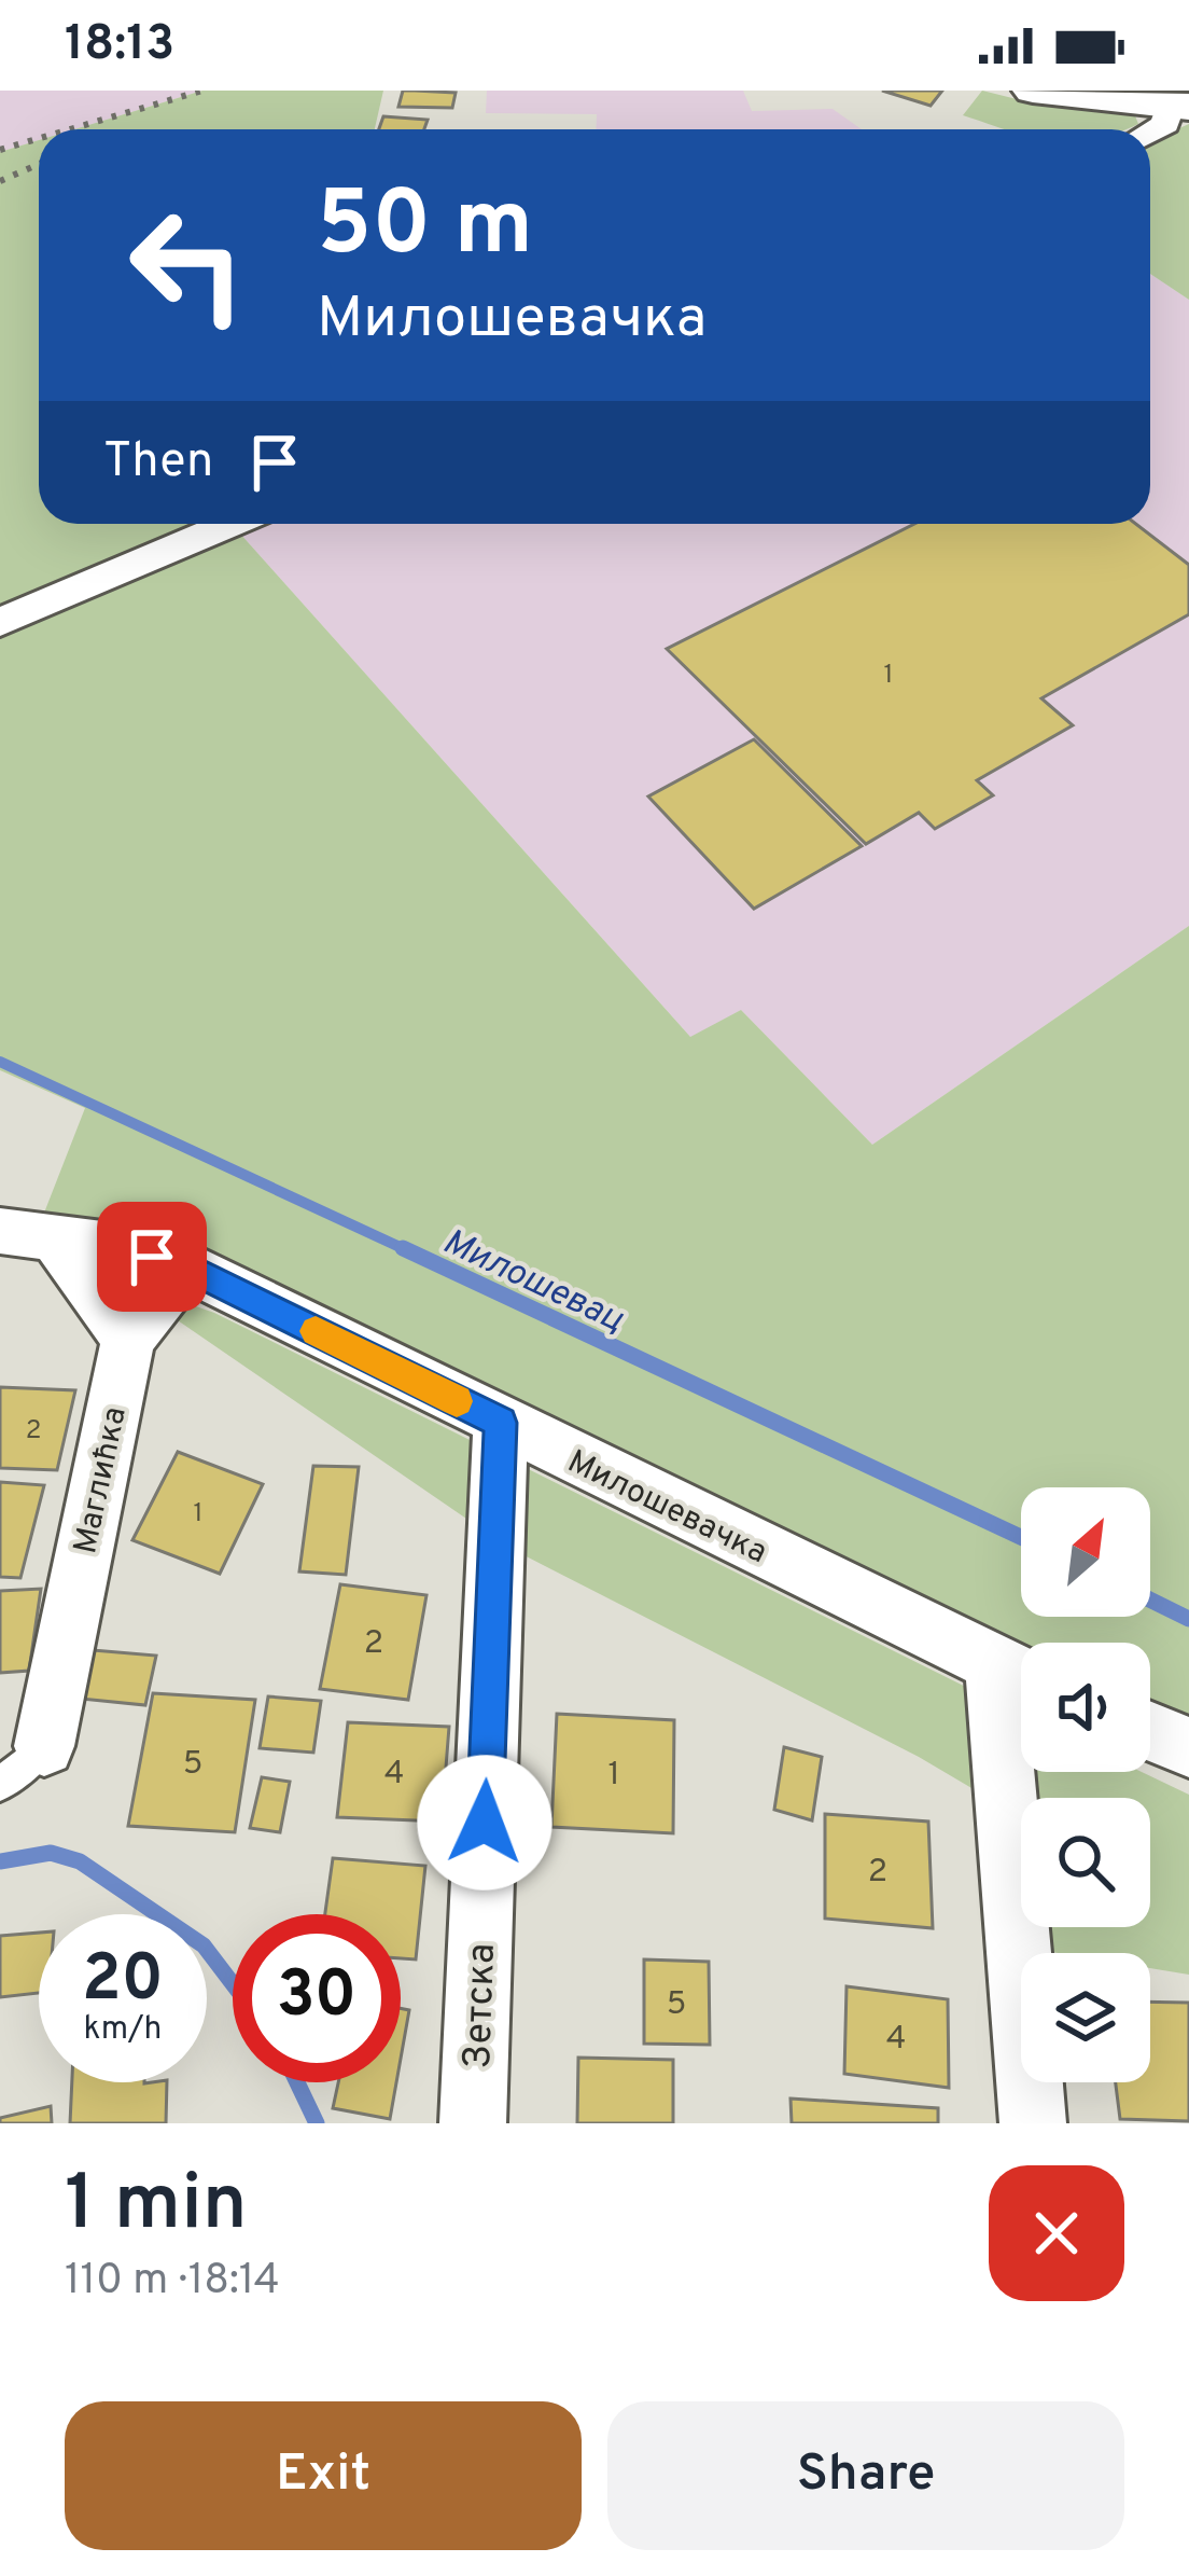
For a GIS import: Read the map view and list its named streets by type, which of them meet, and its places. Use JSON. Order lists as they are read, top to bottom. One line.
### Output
{"streets":{"street":["Маглићка","Милошевачка","Зетска"]},"crossings":[["Милошевачка","Зетска"]],"water":["Милошевац"],"house_numbers":["1","2","1","2","5","4","1","2","5","4"],"north":"top right","page":{"status":"18:13","turn":["50 m","Милошевачка"],"then":"Then","speed":"20 km/h","limit":"30","heading":["1 min","110 m · 18:14"],"buttons":["Exit","Share"]}}
